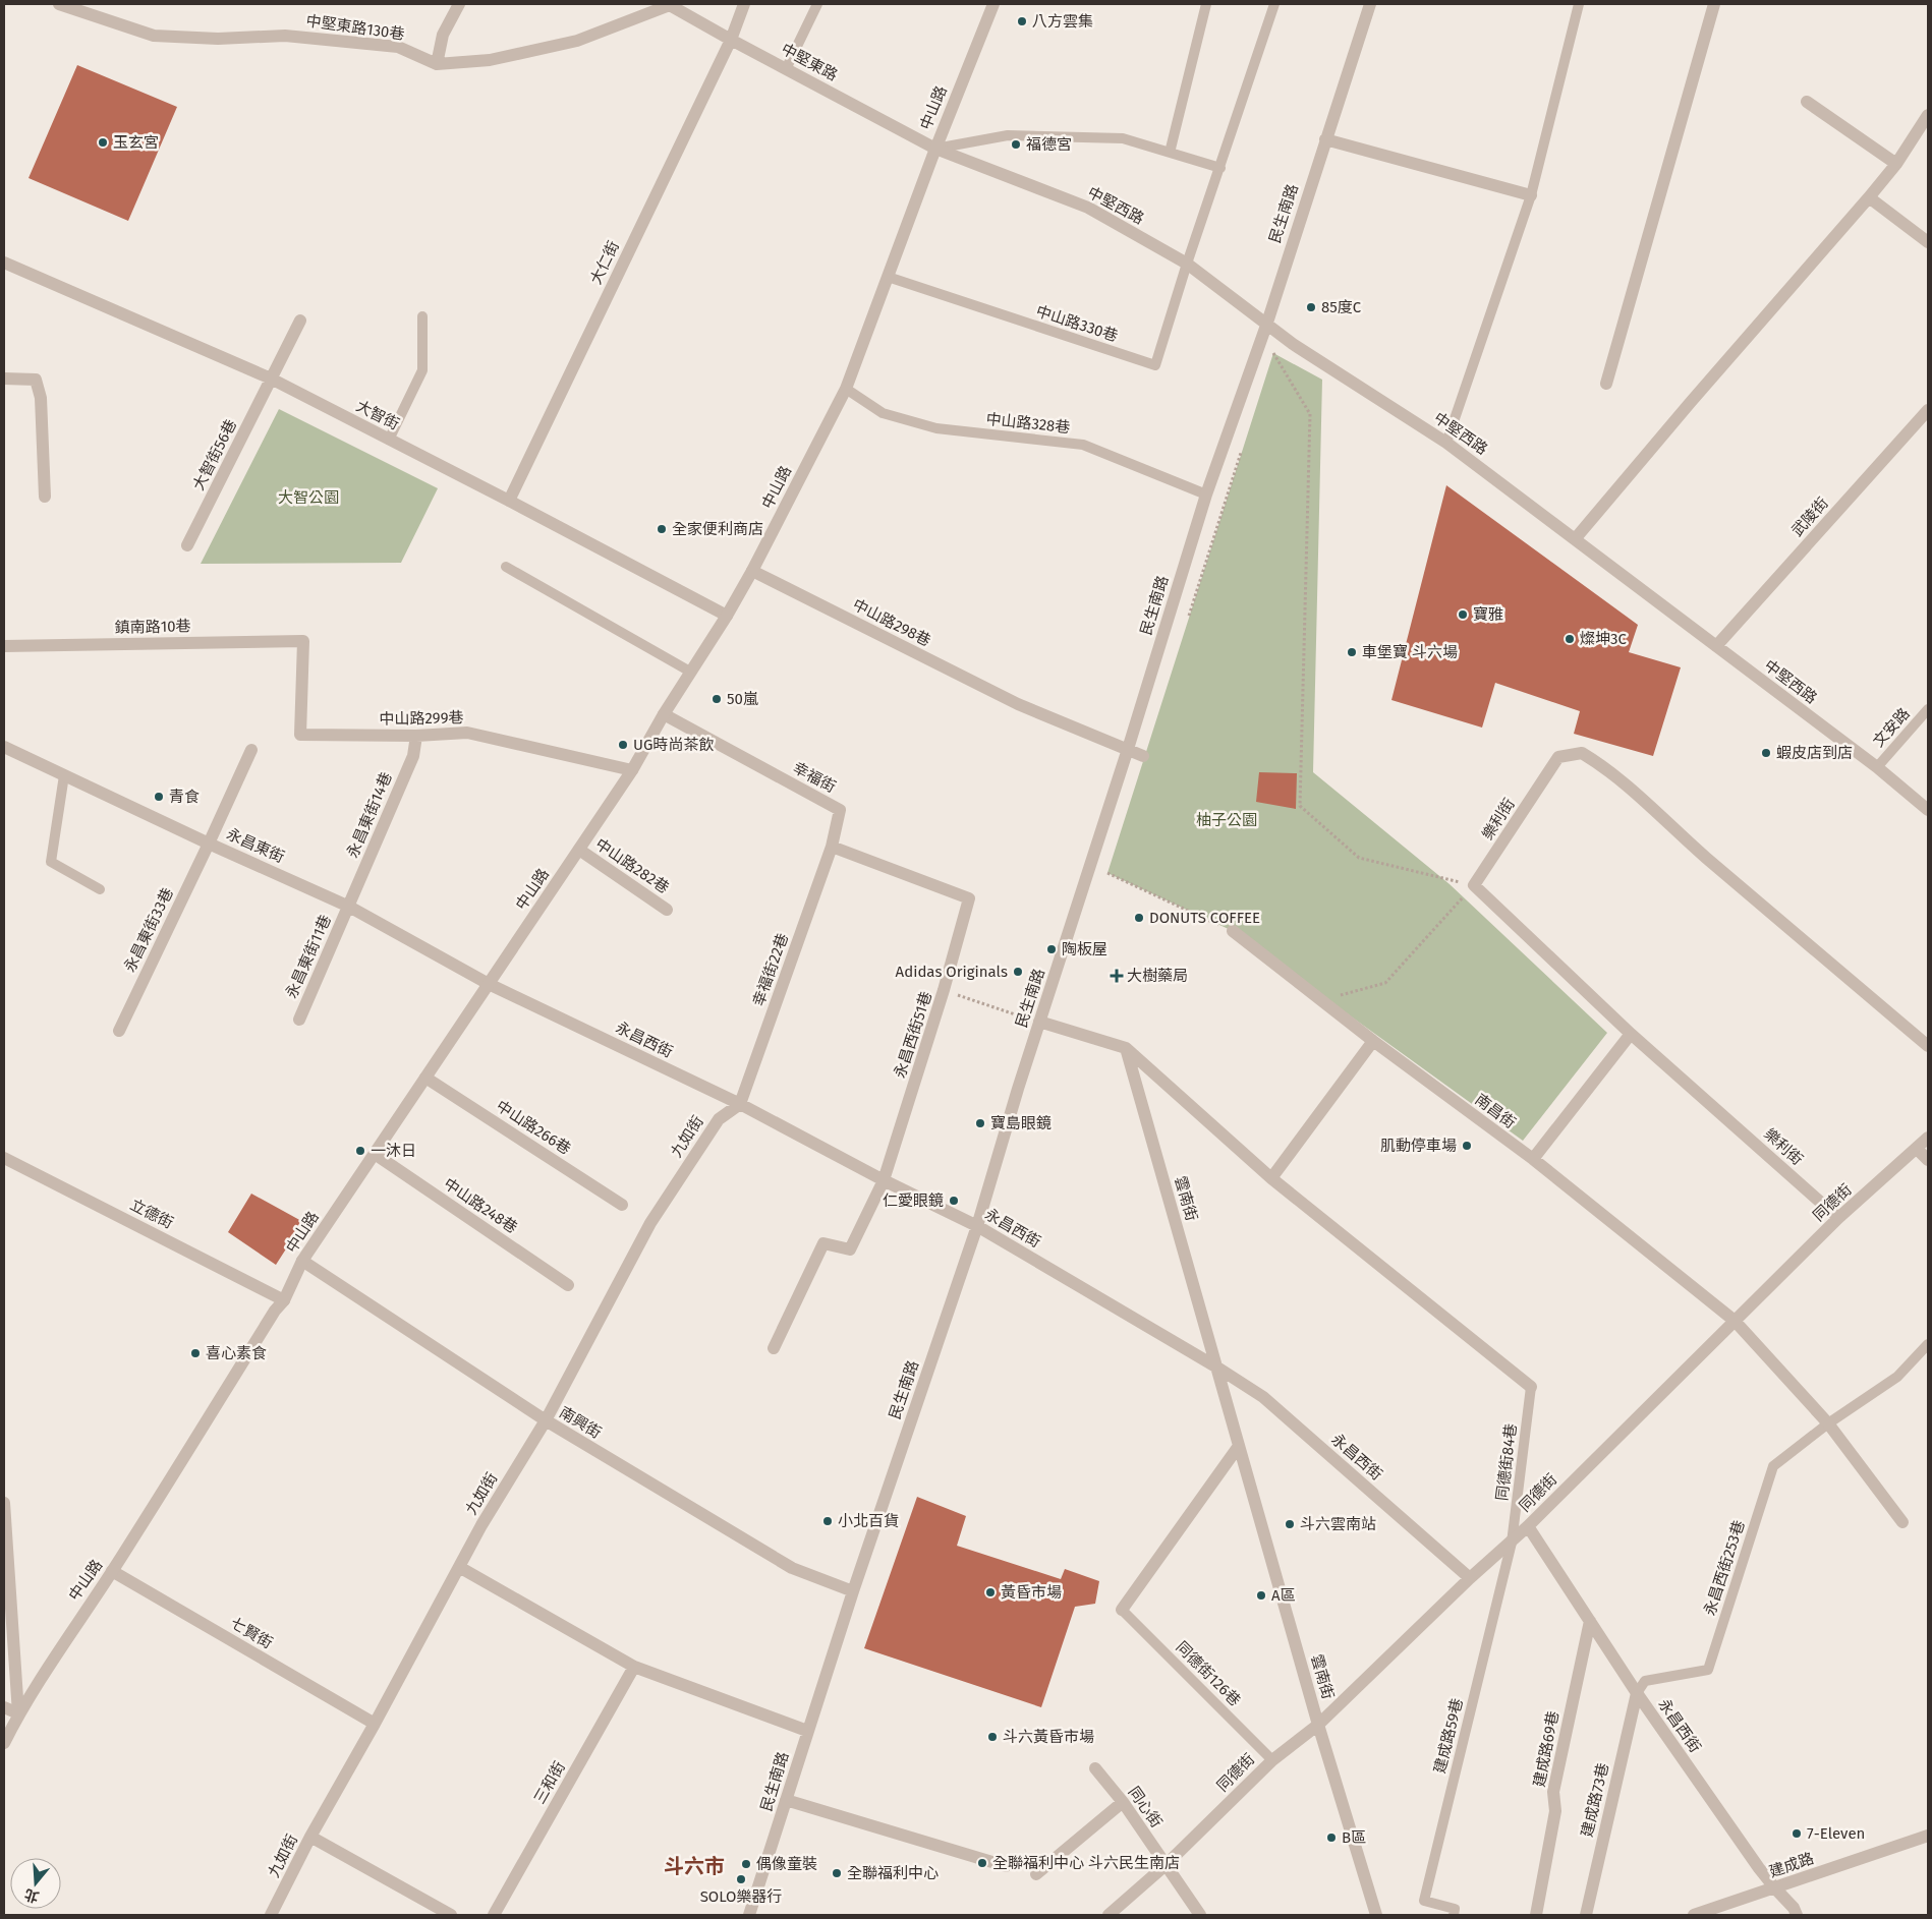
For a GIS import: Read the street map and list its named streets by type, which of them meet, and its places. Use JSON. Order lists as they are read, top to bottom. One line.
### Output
{"streets":{"street":["中堅東路130巷","中堅東路","中山路","中堅西路","民生南路","大仁街","大智街","大智街56巷","武陵街","中山路298巷","鎮南路10巷","中山路299巷","幸福街","永昌東街14巷","樂利街","永昌東街","中山路282巷","永昌東街33巷","永昌東街11巷","幸福街22巷","永昌西街51巷","永昌西街","南昌街","中山路266巷","九如街","雲南街","同德街","中山路248巷","立德街","南興街","七賢街","建成路69巷","三和街","建成路73巷","同心街","建成路"],"lane":["中山路330巷","中山路328巷","文安路","同德街84巷","永昌西街253巷","同德街126巷","建成路59巷"]},"crossings":[["中堅東路130巷","中堅東路"],["中堅東路","中山路"],["中堅東路","中堅西路"],["中堅東路","大仁街"],["中山路","中堅西路"],["中山路","中山路330巷"],["中山路","大智街"],["中山路","中山路328巷"],["中山路","中山路298巷"],["中山路","中山路299巷"],["中山路","幸福街"],["中山路","永昌東街"],["中山路","中山路282巷"],["中山路","永昌西街"],["中山路","中山路266巷"],["中山路","中山路248巷"],["中山路","立德街"],["中山路","南興街"],["中山路","七賢街"],["中堅西路","民生南路"],["中堅西路","中山路330巷"],["中堅西路","武陵街"],["中堅西路","文安路"],["民生南路","中山路328巷"],["民生南路","中山路298巷"],["民生南路","永昌西街"],["民生南路","南興街"],["大仁街","大智街"],["大智街","大智街56巷"],["鎮南路10巷","中山路299巷"],["中山路299巷","永昌東街14巷"],["幸福街","幸福街22巷"],["幸福街","永昌西街51巷"],["永昌東街14巷","永昌東街"],["永昌東街14巷","永昌東街11巷"],["樂利街","同德街"],["永昌東街","永昌東街33巷"],["永昌東街","永昌東街11巷"],["永昌東街","永昌西街"],["幸福街22巷","永昌西街51巷"],["幸福街22巷","永昌西街"],["幸福街22巷","九如街"],["永昌西街51巷","永昌西街"],["永昌西街","九如街"],["永昌西街","雲南街"],["永昌西街","同德街"],["永昌西街","永昌西街253巷"],["永昌西街","建成路69巷"],["永昌西街","建成路73巷"],["永昌西街","建成路"],["南昌街","同德街"],["南昌街","永昌西街253巷"],["九如街","南興街"],["九如街","七賢街"],["雲南街","同德街"],["同德街","同德街84巷"],["同德街","同德街126巷"],["同德街","建成路59巷"],["同德街","同心街"],["同德街84巷","建成路59巷"],["永昌西街253巷","建成路73巷"]],"districts":["斗六市"],"parks":["大智公園","柚子公園"],"places":{"other":["八方雲集","玉玄宮","福德宮","85度C","全家便利商店","寶雅","燦坤3C","車堡寶 斗六場","50嵐","UG時尚茶飲","蝦皮店到店","青食","DONUTS COFFEE","陶板屋","Adidas Originals","寶島眼鏡","肌動停車場","一沐日","仁愛眼鏡","喜心素食","小北百貨","斗六雲南站","黃昏市場","A區","斗六黃昏市場","7-Eleven","B區","全聯福利中心 斗六民生南店","偶像童裝","全聯福利中心","SOLO樂器行"],"health":["大樹藥局"]},"north":"bottom"}
